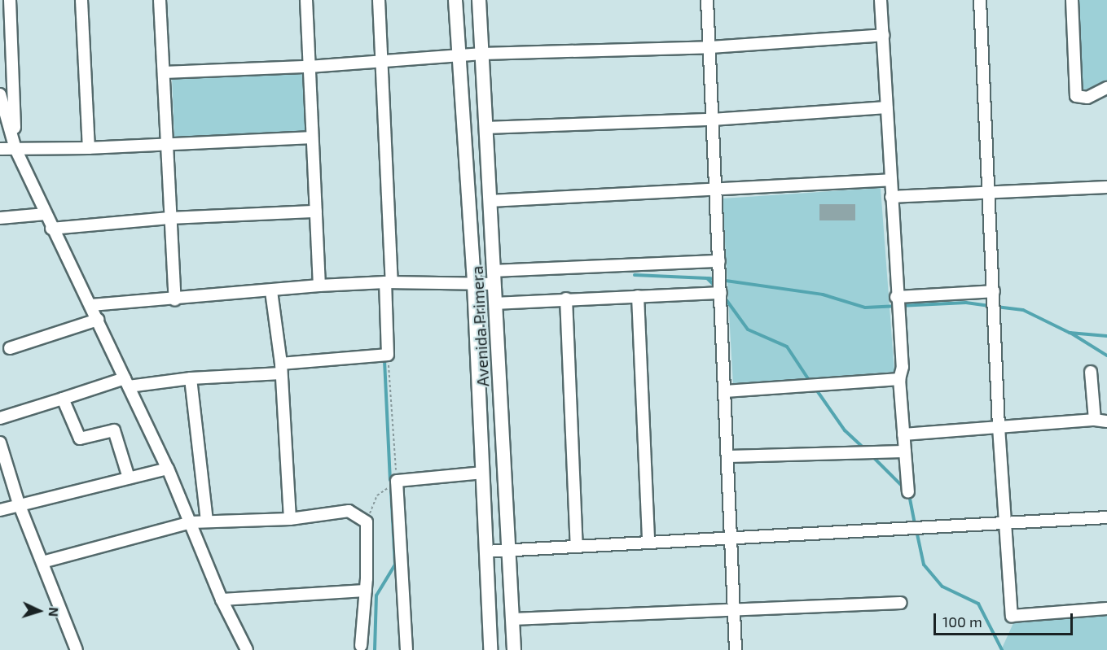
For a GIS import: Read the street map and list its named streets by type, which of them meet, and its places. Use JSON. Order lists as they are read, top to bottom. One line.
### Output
{"streets":{"main road":["Avenida Primera"]},"scale_bar":"100 m","north":"right"}
